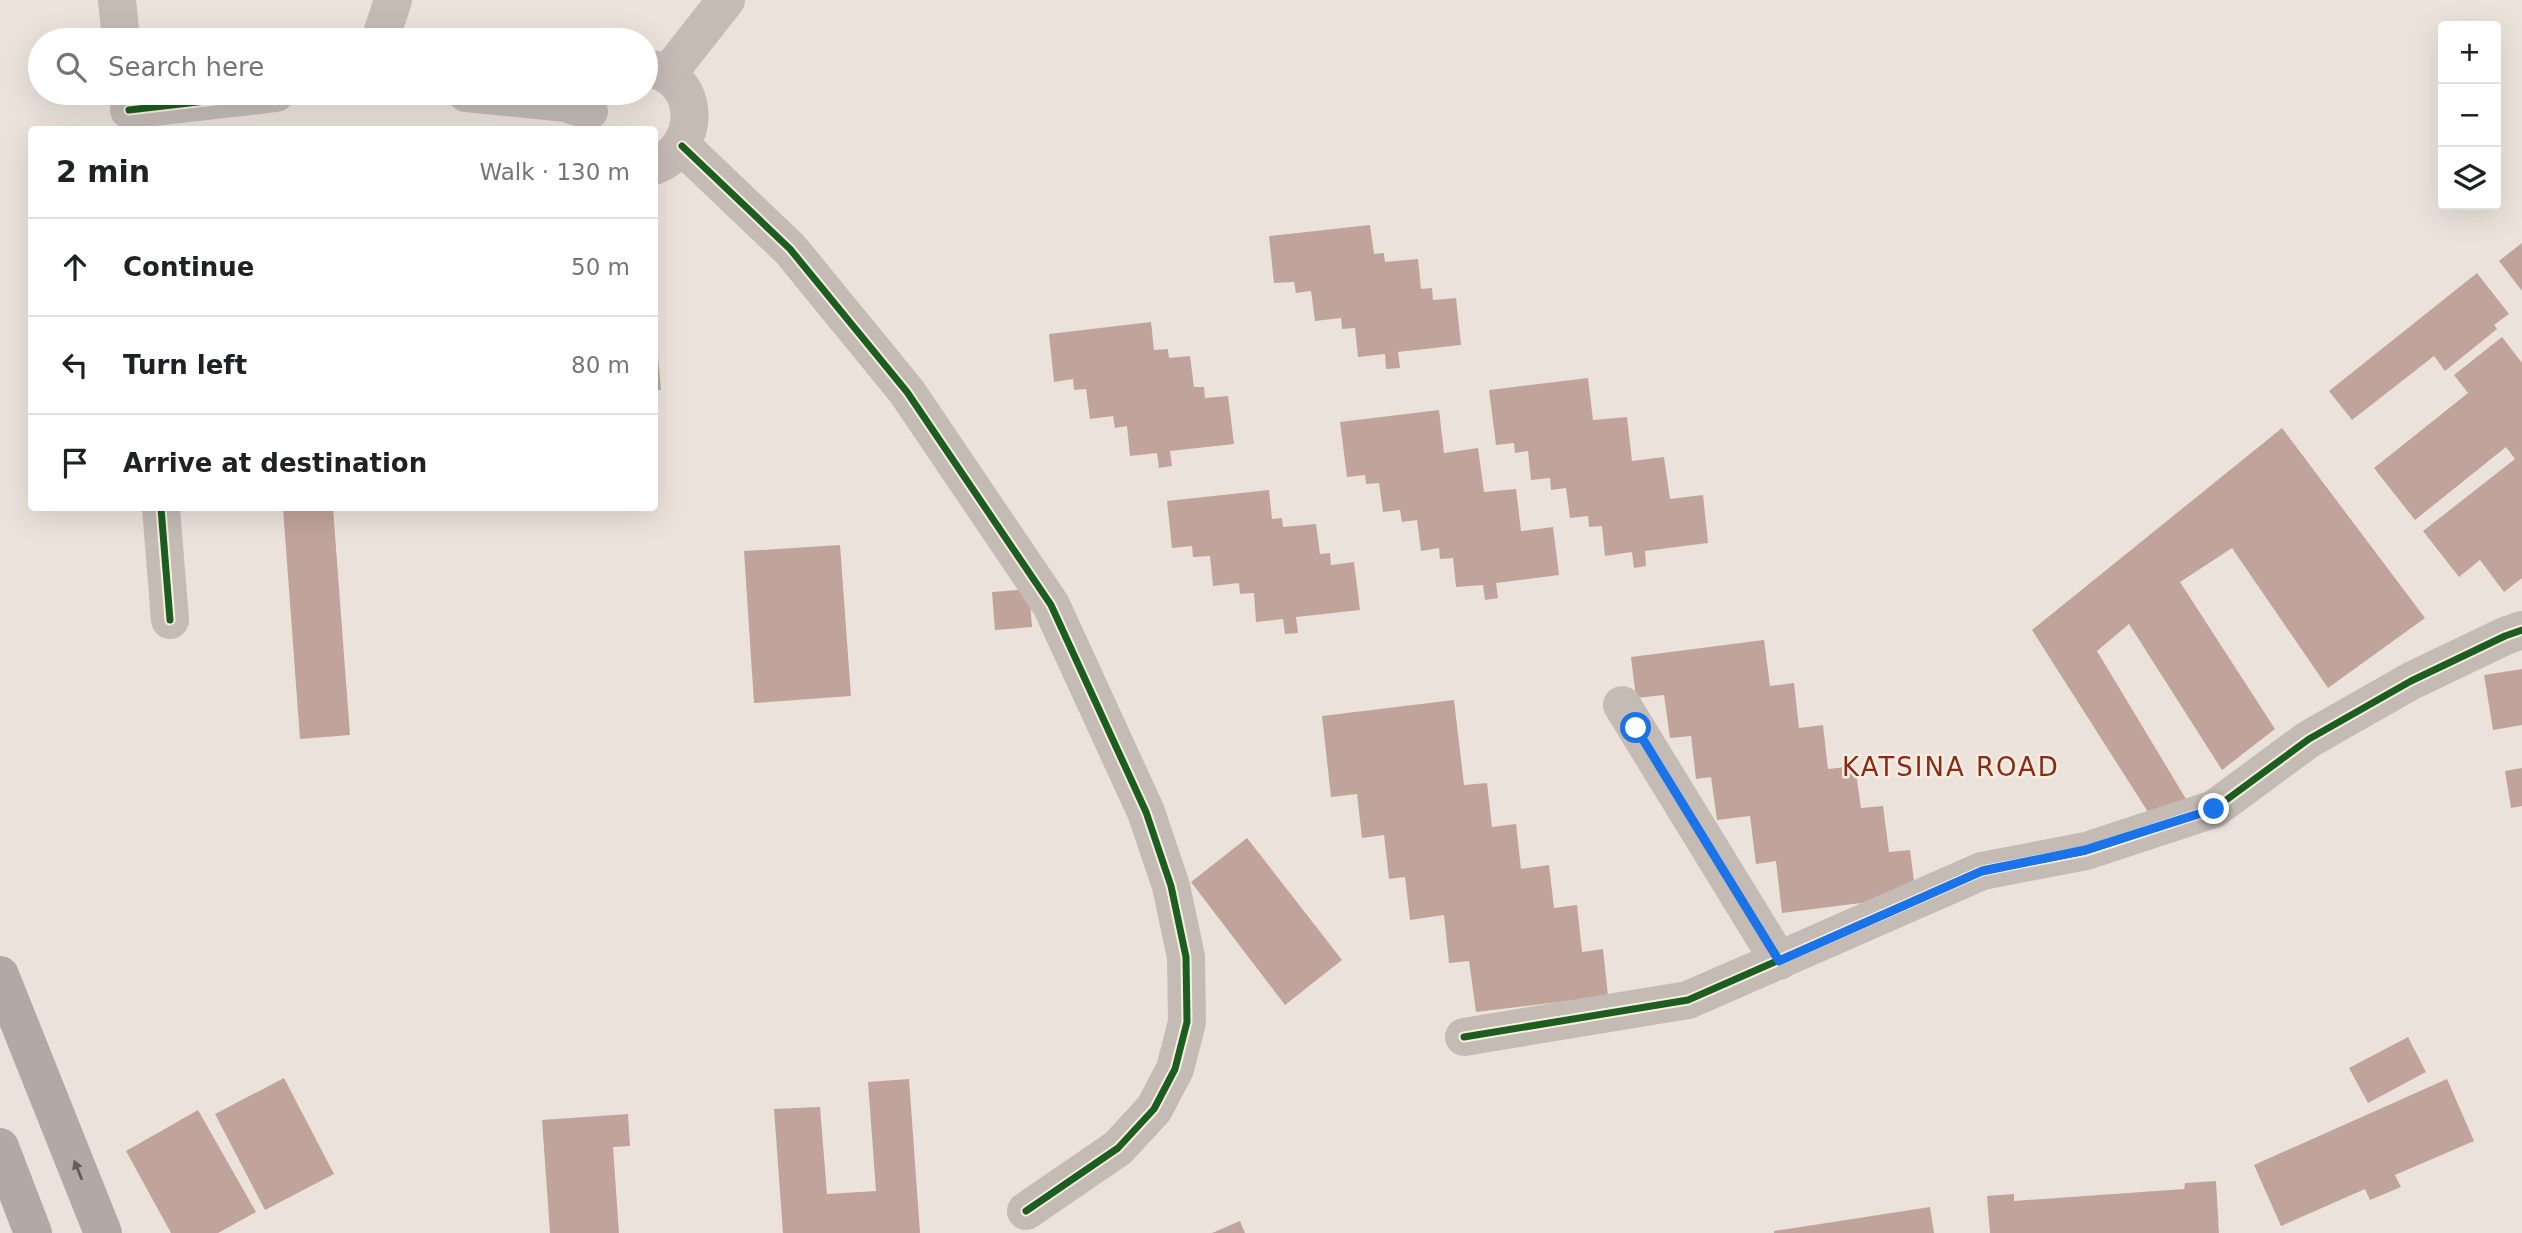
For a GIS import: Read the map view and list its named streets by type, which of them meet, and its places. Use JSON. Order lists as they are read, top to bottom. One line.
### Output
{"districts":["KATSINA ROAD"],"page":{"map_buttons":["+","−"],"search":"Search here","heading":["2 min","Walk · 130 m"],"list":[["Continue","50 m"],["Turn left","80 m"],"Arrive at destination"]}}
